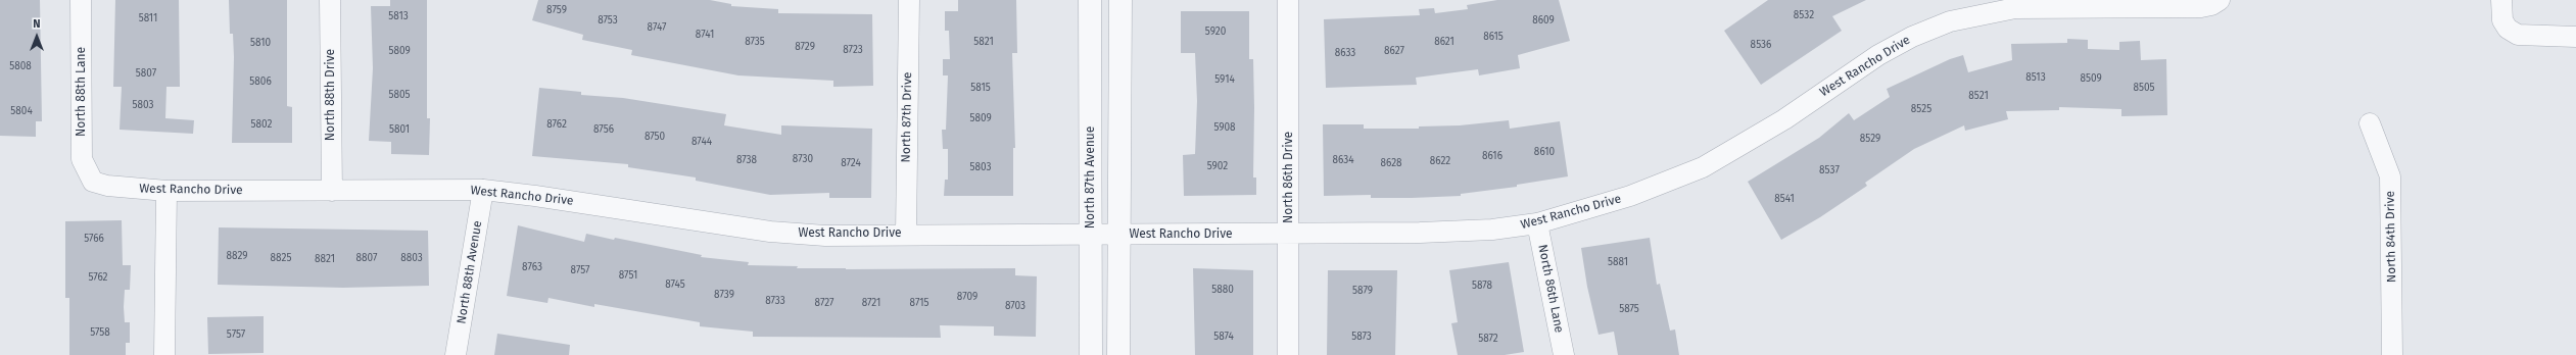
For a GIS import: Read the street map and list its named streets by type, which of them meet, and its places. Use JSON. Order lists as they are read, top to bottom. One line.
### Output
{"streets":{"street":["West Rancho Drive","North 88th Lane","North 88th Drive","North 87th Drive","North 87th Avenue","North 86th Drive","North 84th Drive","North 88th Avenue","North 86th Lane"]},"crossings":[["West Rancho Drive","North 88th Lane"],["West Rancho Drive","North 88th Drive"],["West Rancho Drive","North 87th Drive"],["West Rancho Drive","North 87th Avenue"],["West Rancho Drive","North 86th Drive"],["West Rancho Drive","North 88th Avenue"],["West Rancho Drive","North 86th Lane"]],"house_numbers":["8759","8532","5813","5811","8753","8609","8747","5920","8741","8615","8735","5821","8621","5810","8536","8729","8723","5809","8627","8633","5808","5807","8513","8509","5914","5806","5815","8505","5805","8521","5803","8525","5804","5809","5802","8762","5908","5801","8756","8750","8529","8744","8610","8616","8730","8738","8634","8622","8724","8628","5902","5803","8537","8541","5766","8829","8825","8807","8803","8821","5881","8763","8757","8751","5762","8745","5878","5880","5879","8739","8709","8733","8727","8721","8715","8703","5875","5758","5757","5874","5873","5872"],"north":"top"}
